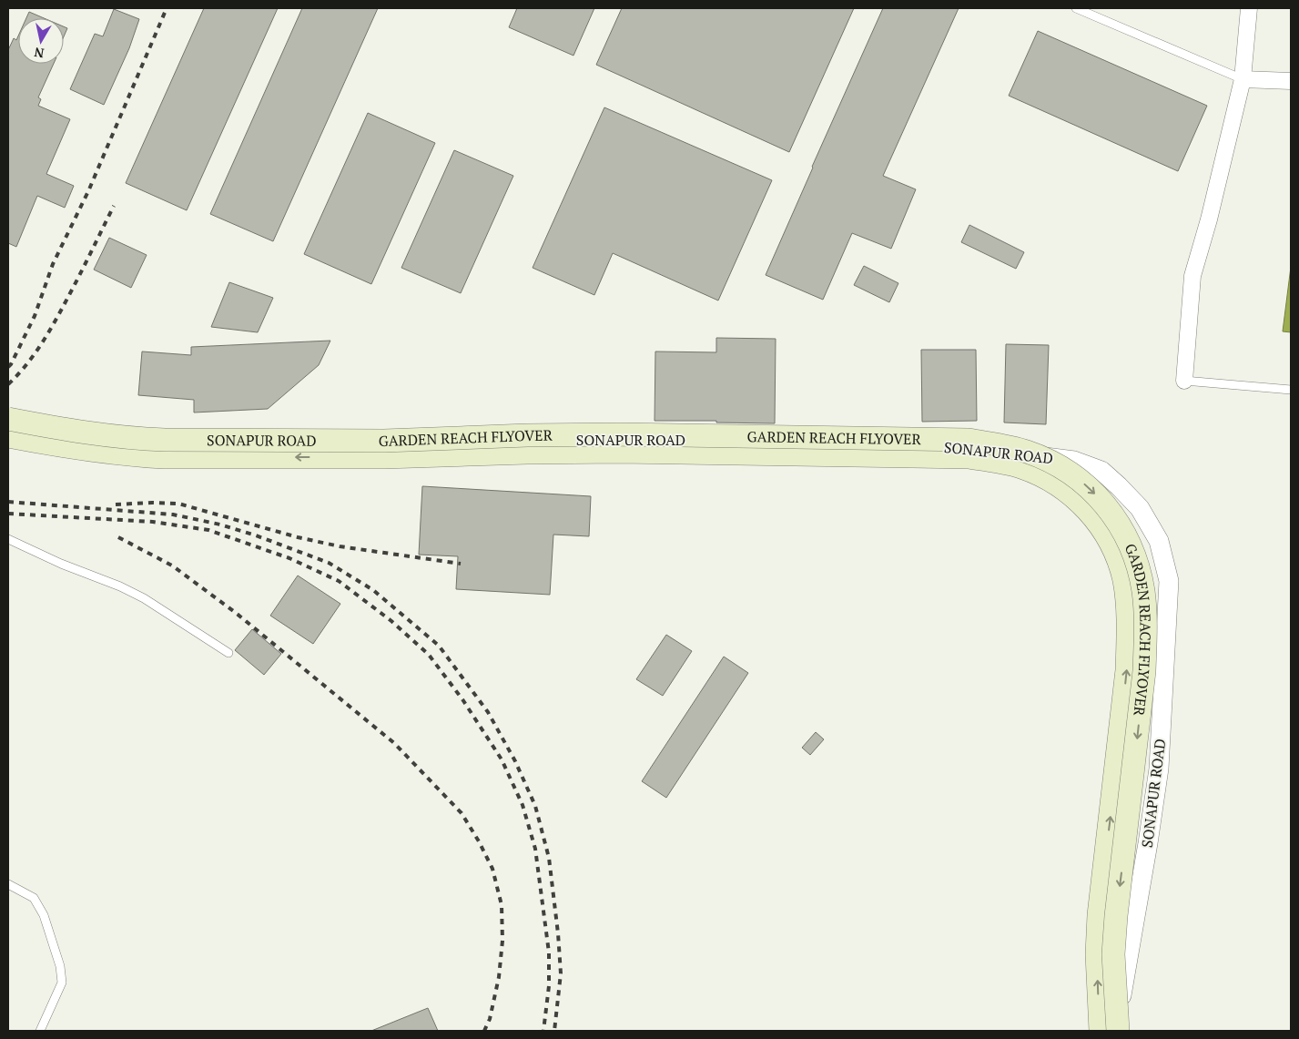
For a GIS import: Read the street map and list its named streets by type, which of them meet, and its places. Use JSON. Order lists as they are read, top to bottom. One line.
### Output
{"streets":{"main road":["GARDEN REACH FLYOVER"],"street":["SONAPUR ROAD"]},"crossings":[["GARDEN REACH FLYOVER","SONAPUR ROAD"]],"north":"bottom"}
